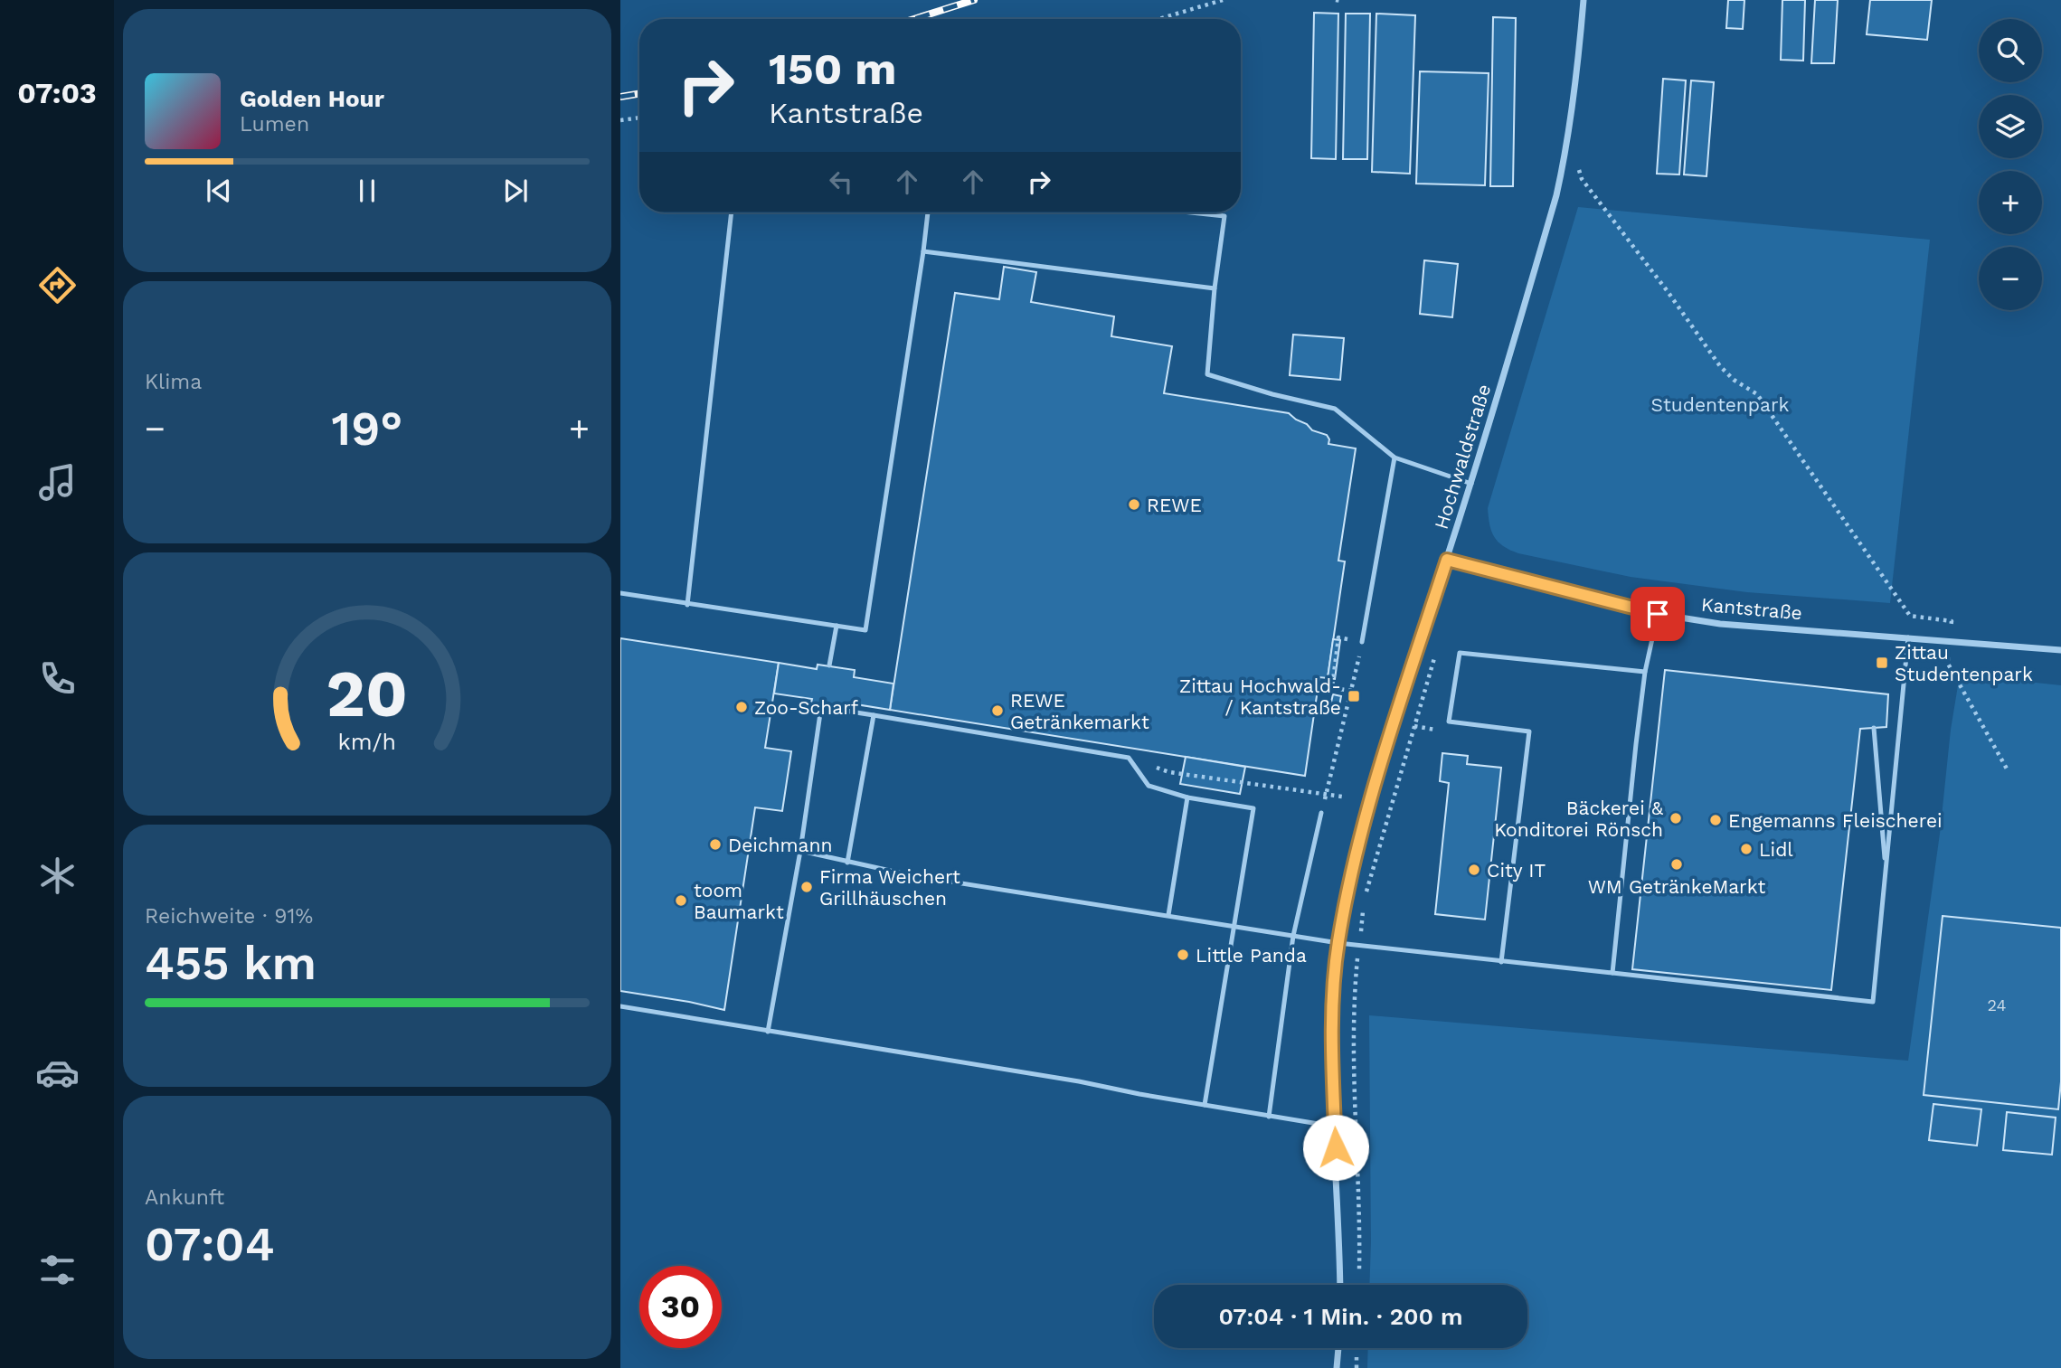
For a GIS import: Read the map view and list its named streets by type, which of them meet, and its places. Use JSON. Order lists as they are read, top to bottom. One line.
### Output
{"streets":{"street":["Hochwaldstraße","Kantstraße"]},"crossings":[["Hochwaldstraße","Kantstraße"]],"parks":["Studentenpark"],"places":{"other":["REWE","Zoo-Scharf","REWE Getränkemarkt","Bäckerei & Konditorei Rönsch","Engemanns Fleischerei","Deichmann","Lidl","WM GetränkeMarkt","City IT","Firma Weichert Grillhäuschen","toom Baumarkt","Little Panda"],"transit":["Zittau Studentenpark","Zittau Hochwald- / Kantstraße"]},"house_numbers":["24"],"page":{"tabs":"07:03","map_buttons":["+","−"],"turn":["150 m","Kantstraße"],"song":["Golden Hour","Lumen"],"tile":["Klima",["Reichweite · 91%","455 km"],["Ankunft","07:04"]],"heat":["−","19°","+"],"limit":"30","trip":"07:04 · 1 Min. · 200 m","gauge":["20","km/h"]}}
